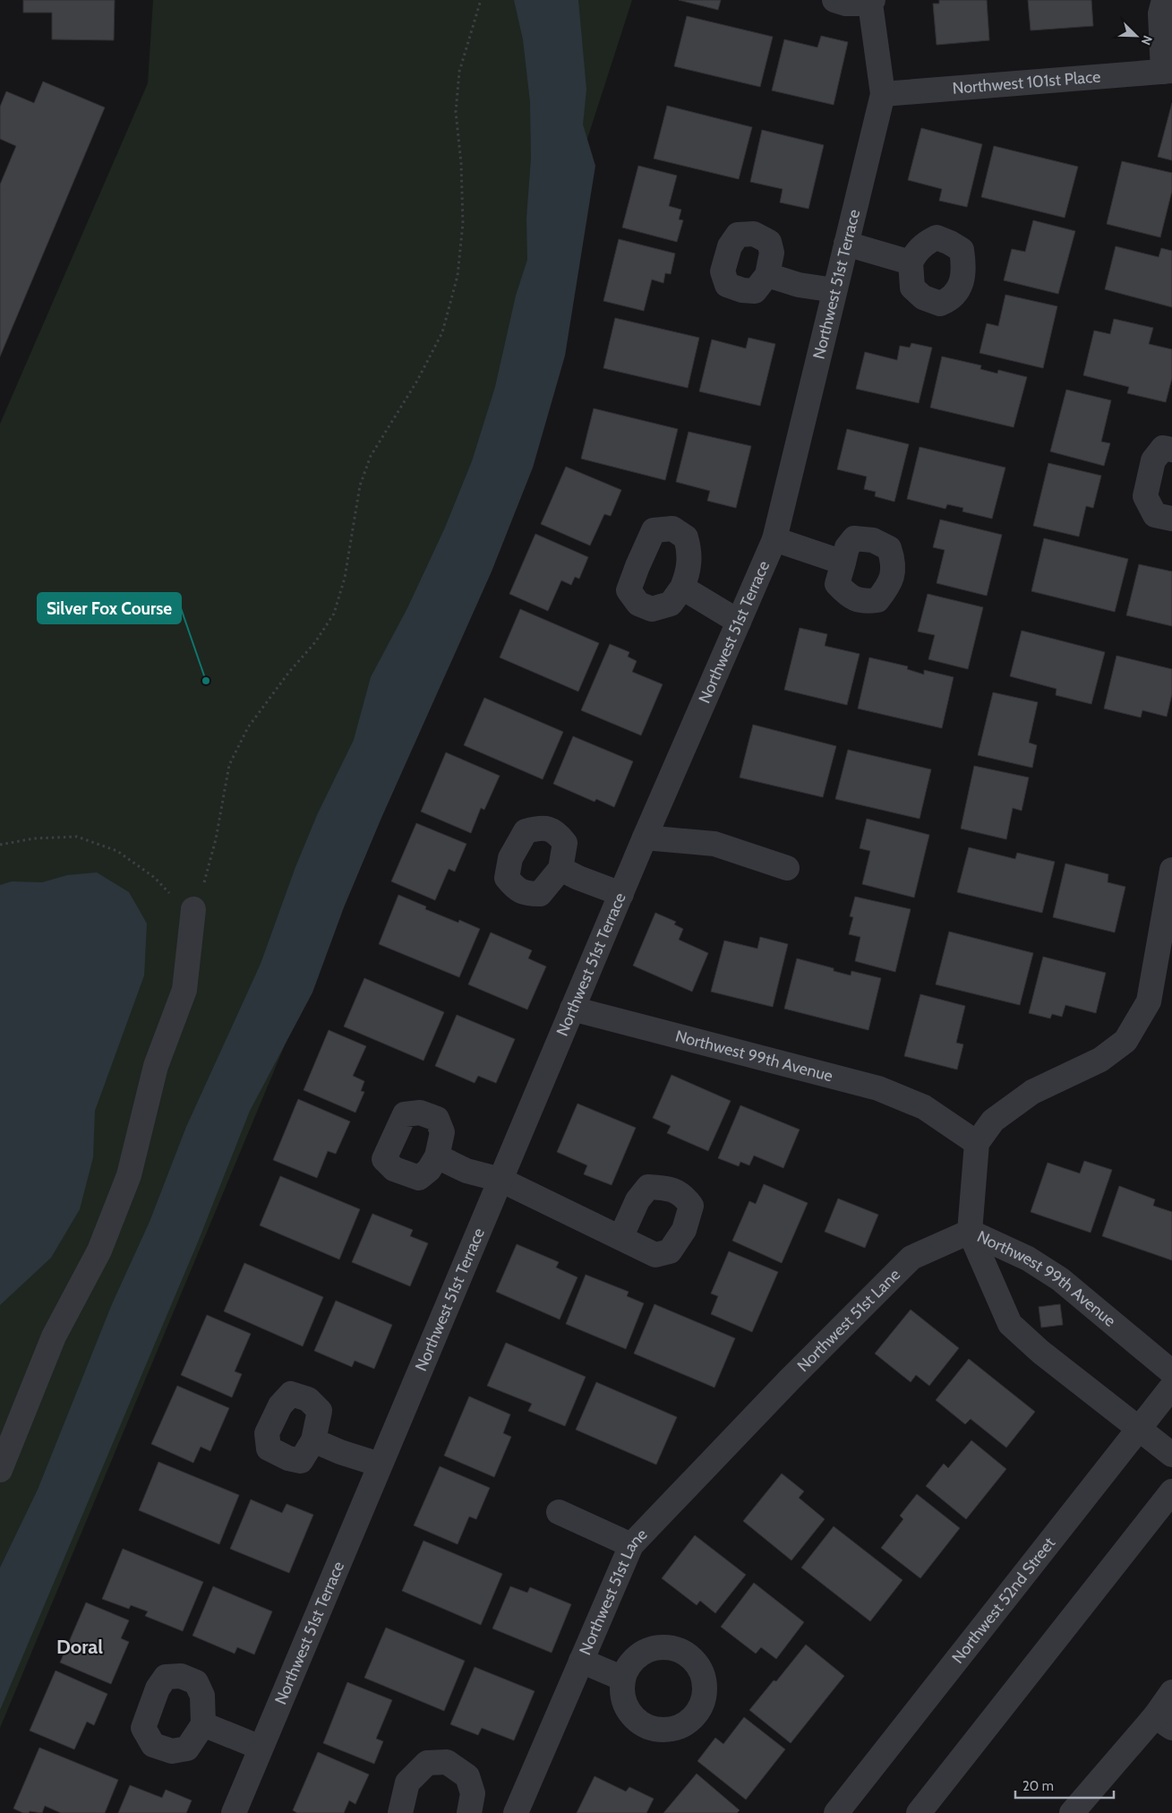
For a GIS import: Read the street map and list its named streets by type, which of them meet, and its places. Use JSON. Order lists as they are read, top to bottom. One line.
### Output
{"streets":{"street":["Northwest 101st Place","Northwest 51st Terrace","Northwest 99th Avenue","Northwest 51st Lane","Northwest 52nd Street"]},"crossings":[["Northwest 101st Place","Northwest 51st Terrace"],["Northwest 51st Terrace","Northwest 99th Avenue"],["Northwest 99th Avenue","Northwest 51st Lane"],["Northwest 99th Avenue","Northwest 52nd Street"]],"districts":["Doral"],"places":["Silver Fox Course"],"scale_bar":"20 m","north":"bottom right"}
